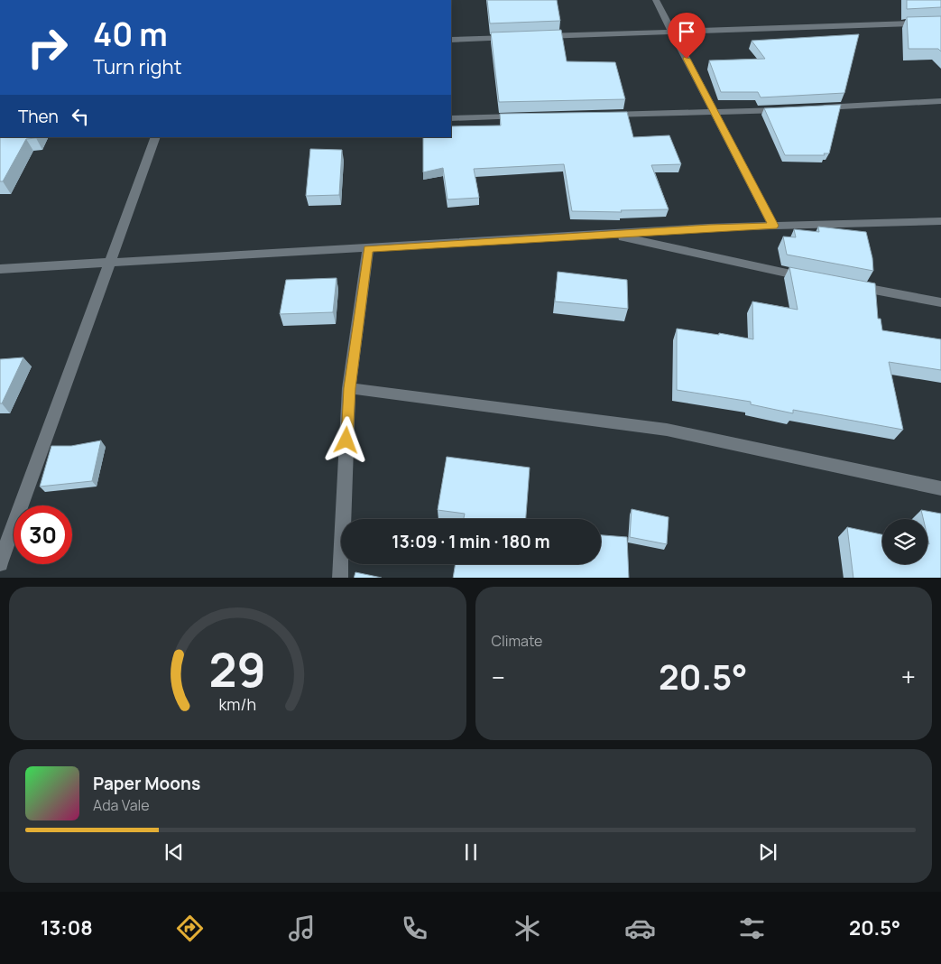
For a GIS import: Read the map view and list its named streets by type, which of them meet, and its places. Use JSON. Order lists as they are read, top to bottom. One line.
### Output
{"page":{"turn":["40 m","Turn right"],"then":"Then","limit":"30","trip":"13:09 · 1 min · 180 m","tile":"Climate","heat":["−","20.5°","+"],"song":["Paper Moons","Ada Vale"],"tabs":["13:08","20.5°"],"gauge":["29","km/h"]}}
